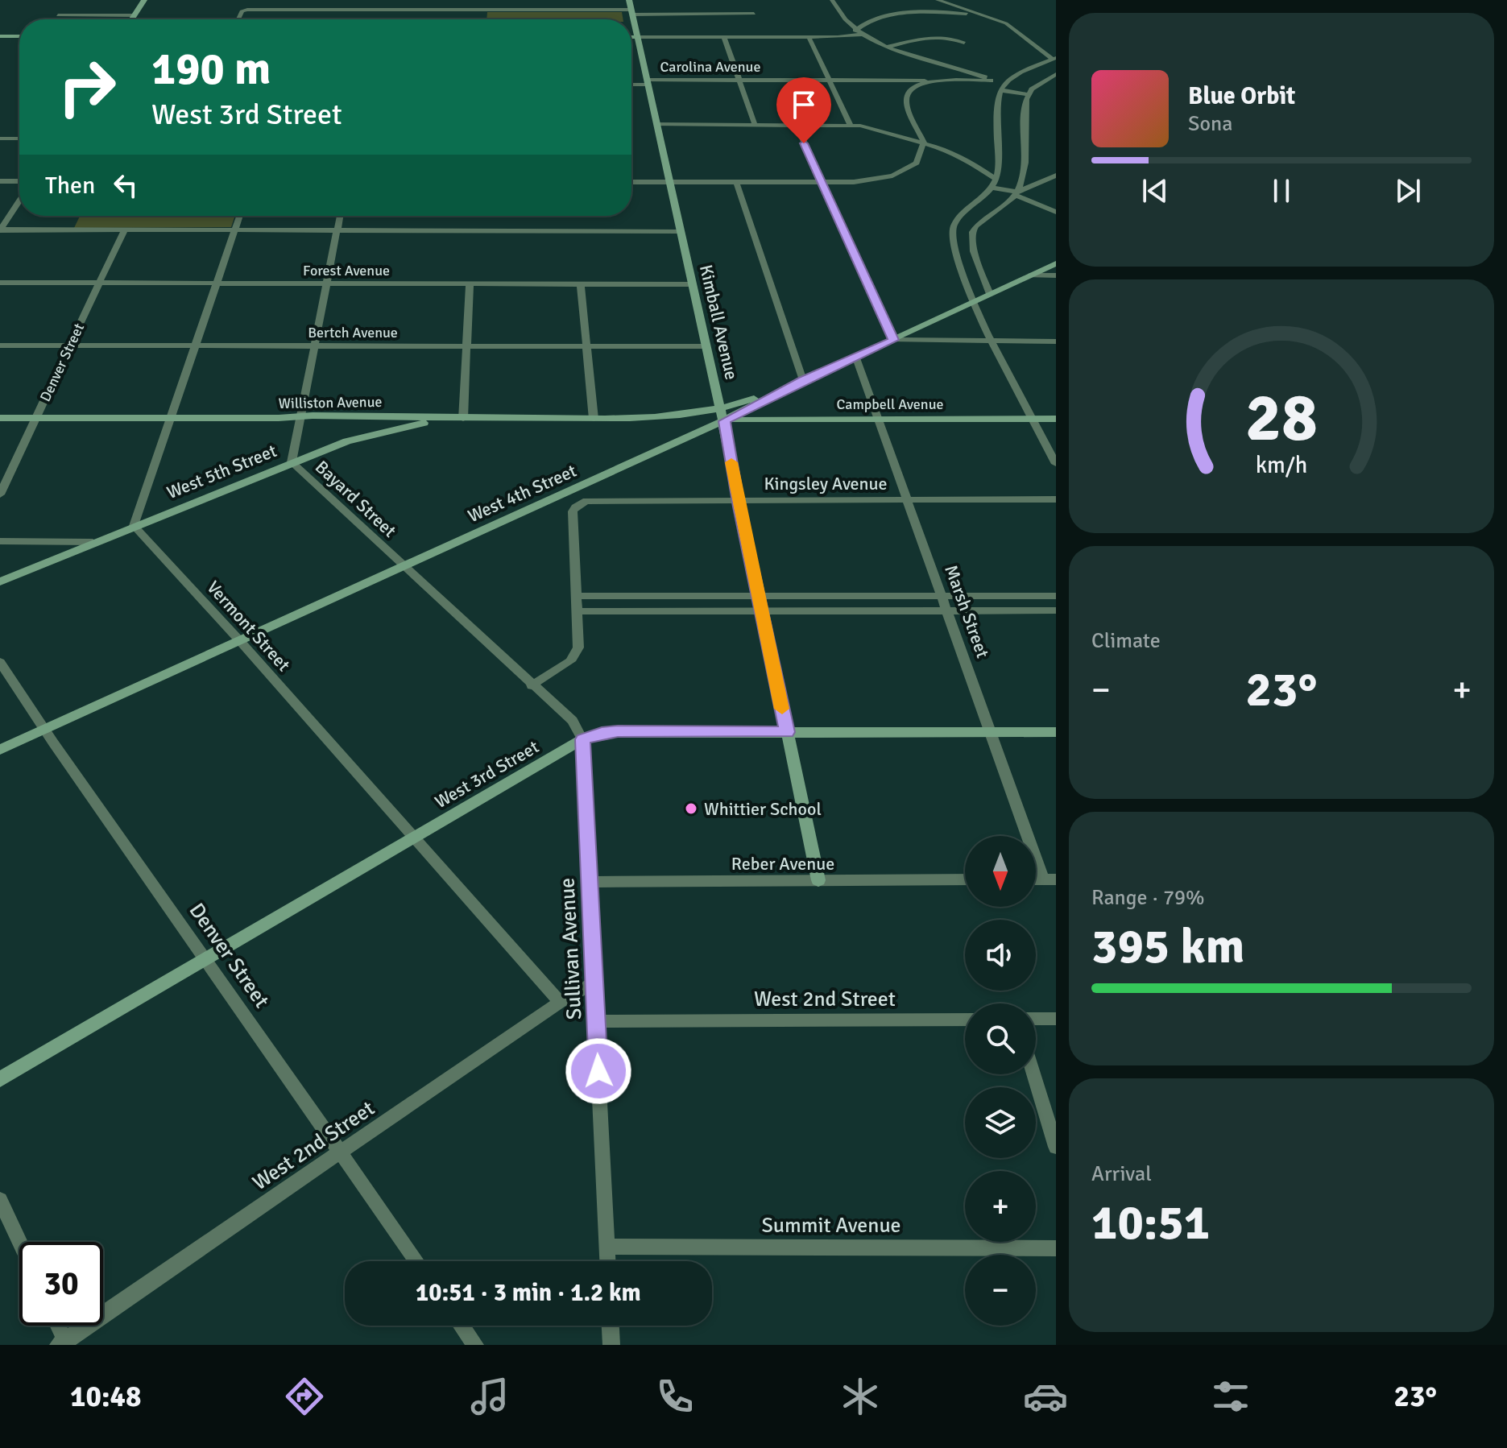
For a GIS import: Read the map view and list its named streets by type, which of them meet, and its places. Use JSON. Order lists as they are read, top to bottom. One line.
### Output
{"streets":{"main road":["Kimball Avenue","Williston Avenue","Campbell Avenue","West 5th Street","West 4th Street","West 3rd Street"],"street":["Carolina Avenue","Forest Avenue","Bertch Avenue","Denver Street","Kingsley Avenue","Bayard Street","Marsh Street","Vermont Street","Reber Avenue","Sullivan Avenue","West 2nd Street","Summit Avenue"]},"crossings":[["Carolina Avenue","Kimball Avenue"],["Forest Avenue","Kimball Avenue"],["Forest Avenue","Denver Street"],["Forest Avenue","Bayard Street"],["Kimball Avenue","Bertch Avenue"],["Kimball Avenue","Williston Avenue"],["Kimball Avenue","Campbell Avenue"],["Kimball Avenue","Kingsley Avenue"],["Kimball Avenue","West 4th Street"],["Kimball Avenue","West 3rd Street"],["Kimball Avenue","Reber Avenue"],["Bertch Avenue","Denver Street"],["Bertch Avenue","Bayard Street"],["Denver Street","Williston Avenue"],["Denver Street","West 4th Street"],["Denver Street","West 3rd Street"],["Denver Street","West 2nd Street"],["Williston Avenue","Campbell Avenue"],["Williston Avenue","West 5th Street"],["Williston Avenue","West 4th Street"],["Williston Avenue","Bayard Street"],["Campbell Avenue","West 4th Street"],["Campbell Avenue","Marsh Street"],["West 5th Street","Bayard Street"],["West 5th Street","Vermont Street"],["Kingsley Avenue","Marsh Street"],["West 4th Street","Bayard Street"],["West 4th Street","Marsh Street"],["West 4th Street","Vermont Street"],["Bayard Street","West 3rd Street"],["Bayard Street","Sullivan Avenue"],["Marsh Street","West 3rd Street"],["Vermont Street","West 3rd Street"],["Vermont Street","West 2nd Street"],["West 3rd Street","Sullivan Avenue"],["Reber Avenue","Sullivan Avenue"],["Sullivan Avenue","West 2nd Street"],["Sullivan Avenue","Summit Avenue"]],"places":["Whittier School"],"north":"bottom","page":{"turn":["190 m","West 3rd Street"],"song":["Blue Orbit","Sona"],"then":"Then","tile":["Climate",["Range · 79%","395 km"],["Arrival","10:51"]],"heat":["−","23°","+"],"map_buttons":["+","−"],"limit":"30","trip":"10:51 · 3 min · 1.2 km","tabs":["10:48","23°"],"gauge":["28","km/h"]}}
